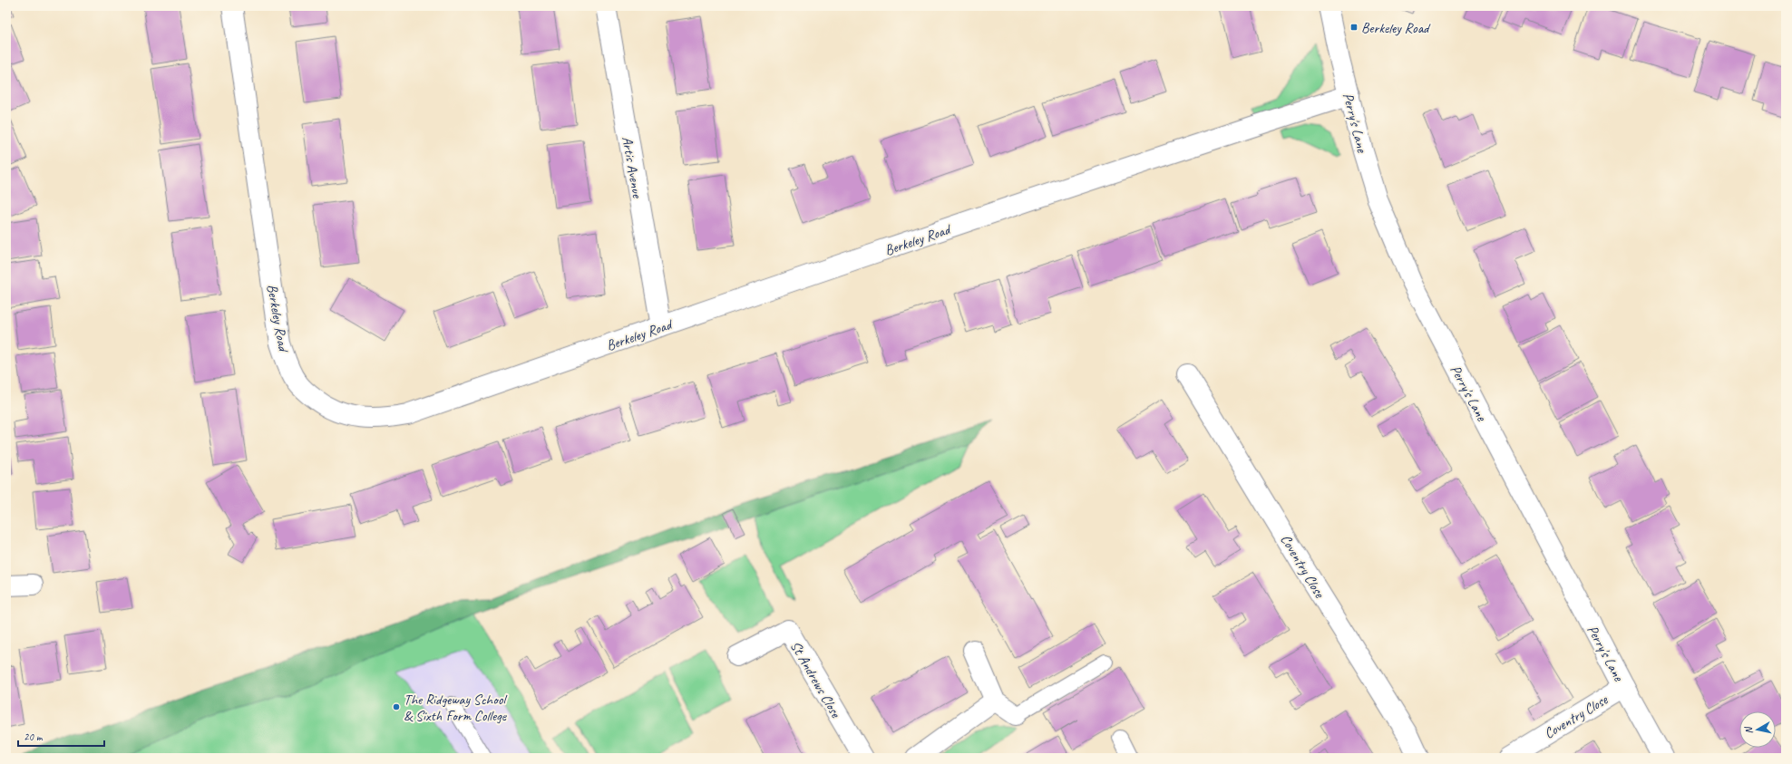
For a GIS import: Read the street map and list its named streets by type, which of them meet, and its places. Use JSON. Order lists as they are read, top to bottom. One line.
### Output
{"streets":{"street":["Perry's Lane","Artis Avenue","Berkeley Road","Coventry Close","St Andrews Close"]},"crossings":[["Perry's Lane","Berkeley Road"],["Perry's Lane","Coventry Close"],["Artis Avenue","Berkeley Road"]],"places":{"transit":["Berkeley Road"],"other":["The Ridgeway School & Sixth Form College"]},"scale_bar":"20 m","north":"left"}
